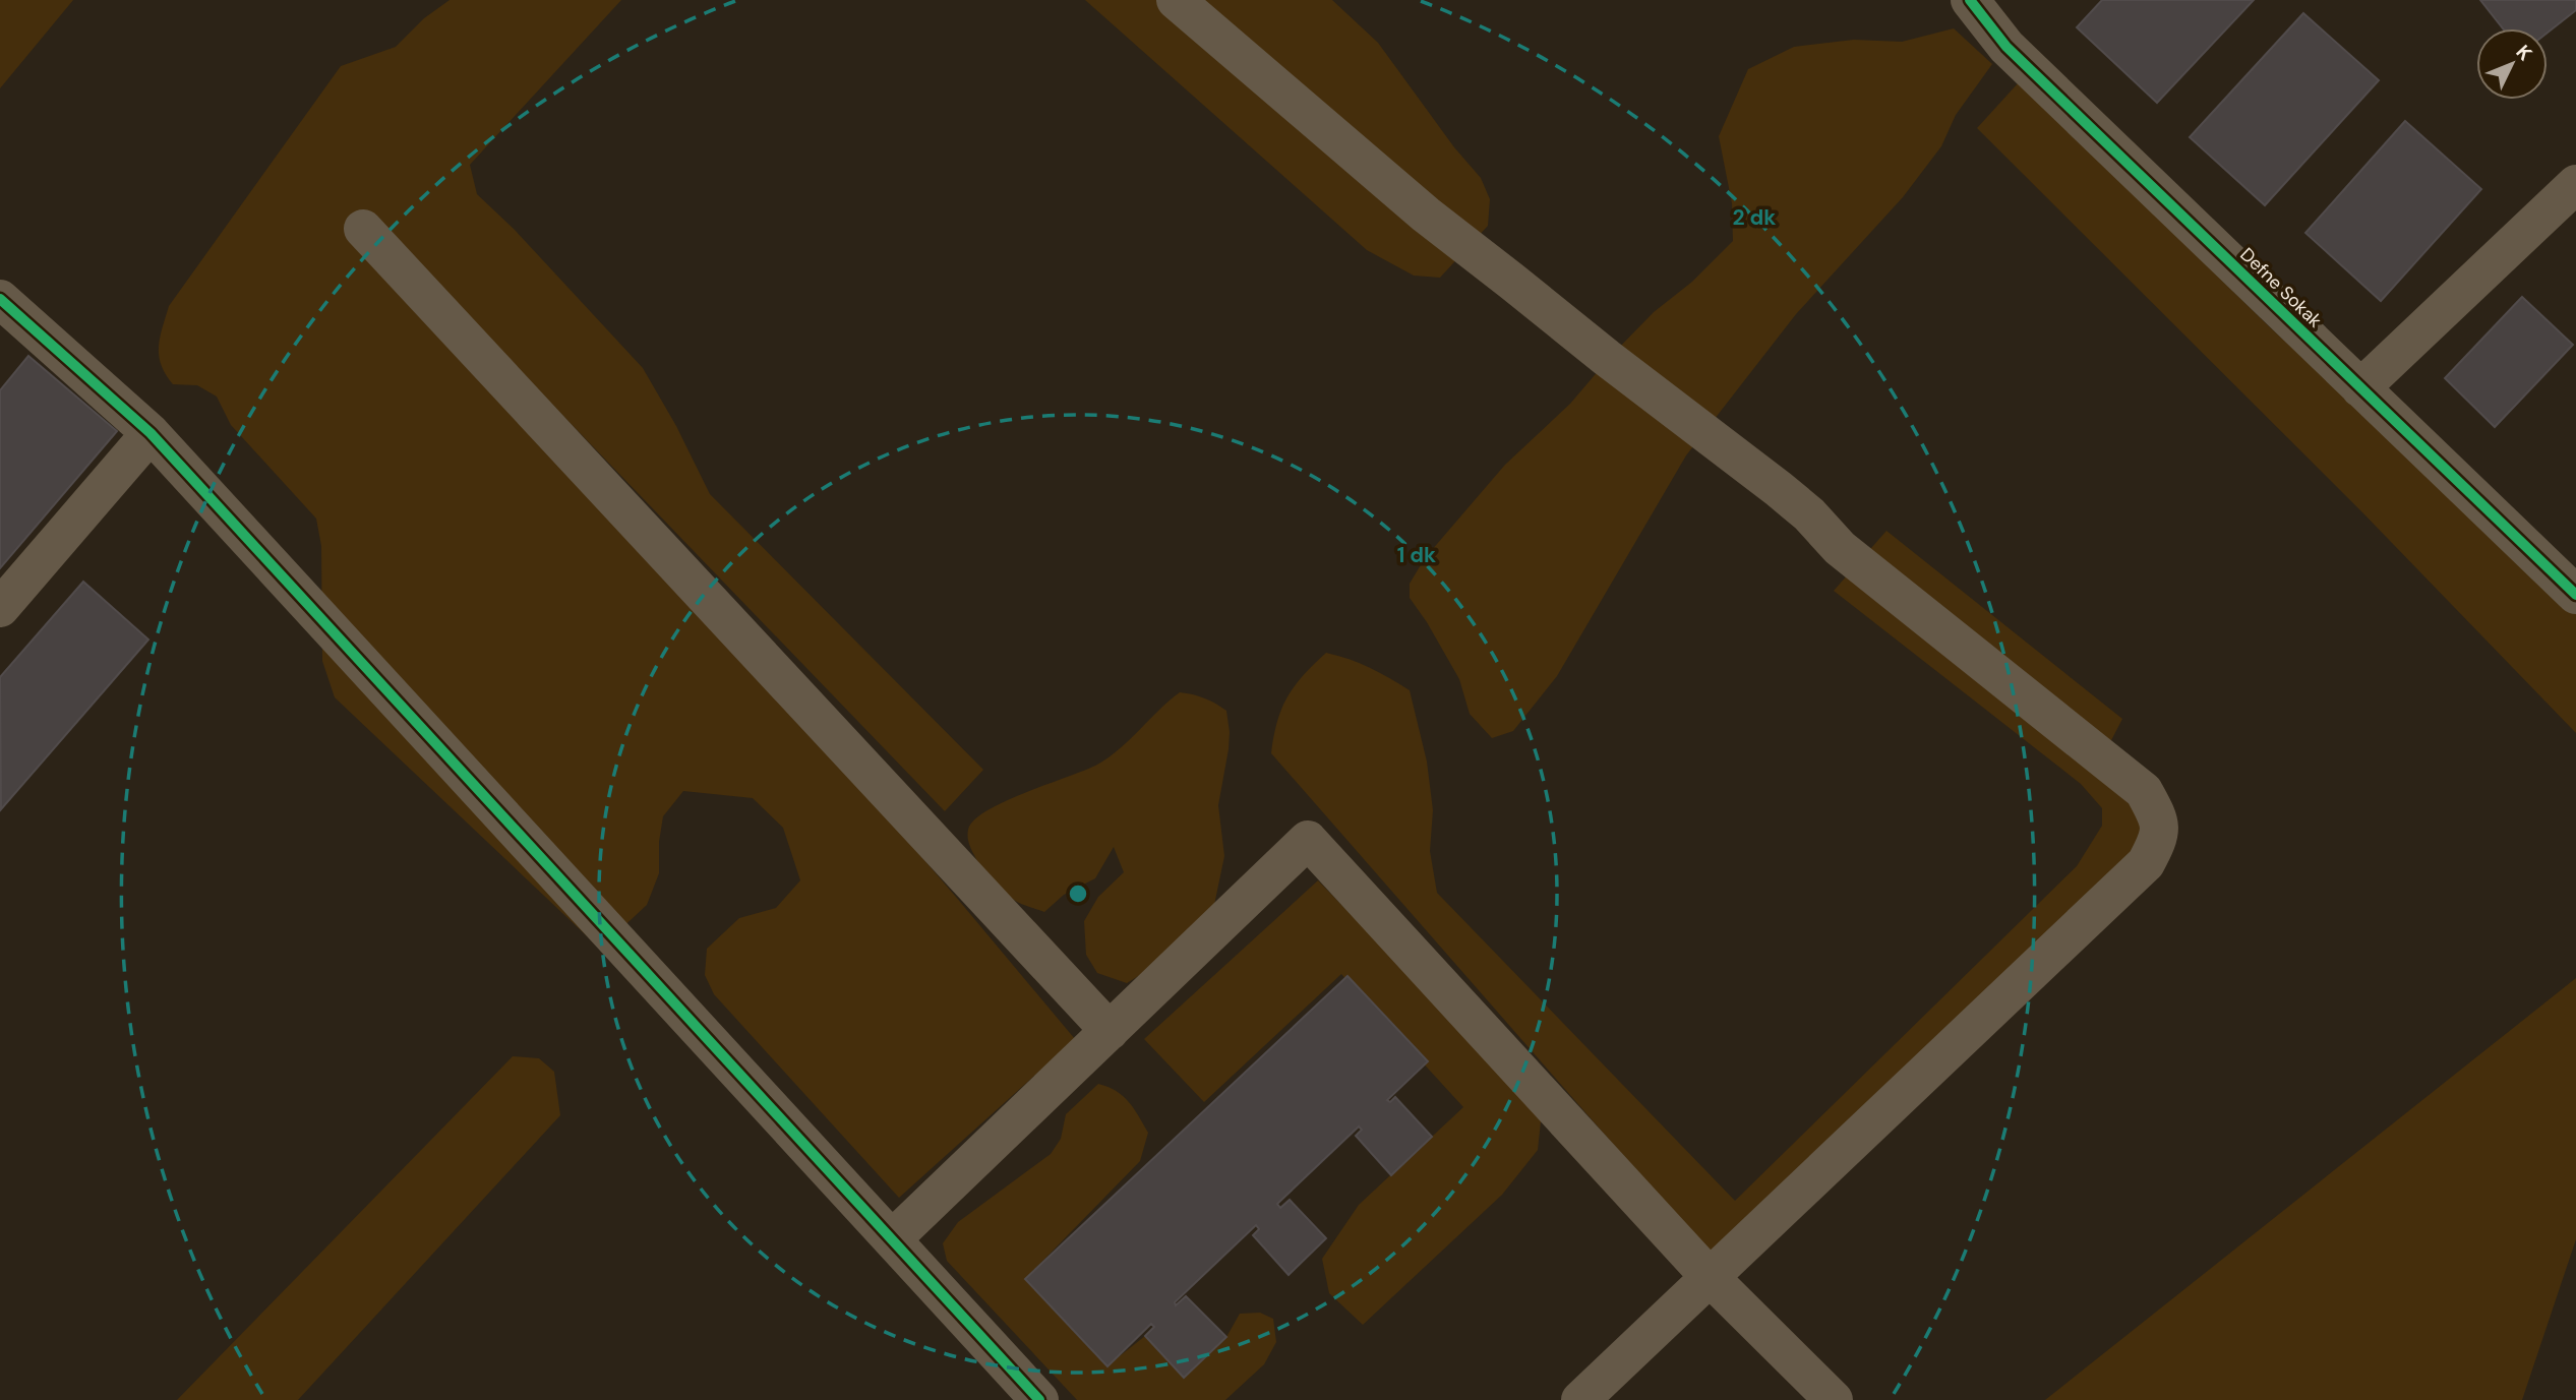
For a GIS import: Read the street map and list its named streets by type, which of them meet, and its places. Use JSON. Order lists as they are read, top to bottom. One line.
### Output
{"streets":{"street":["Defne Sokak"]},"north":"top right","rings":["2 dk","1 dk"]}
